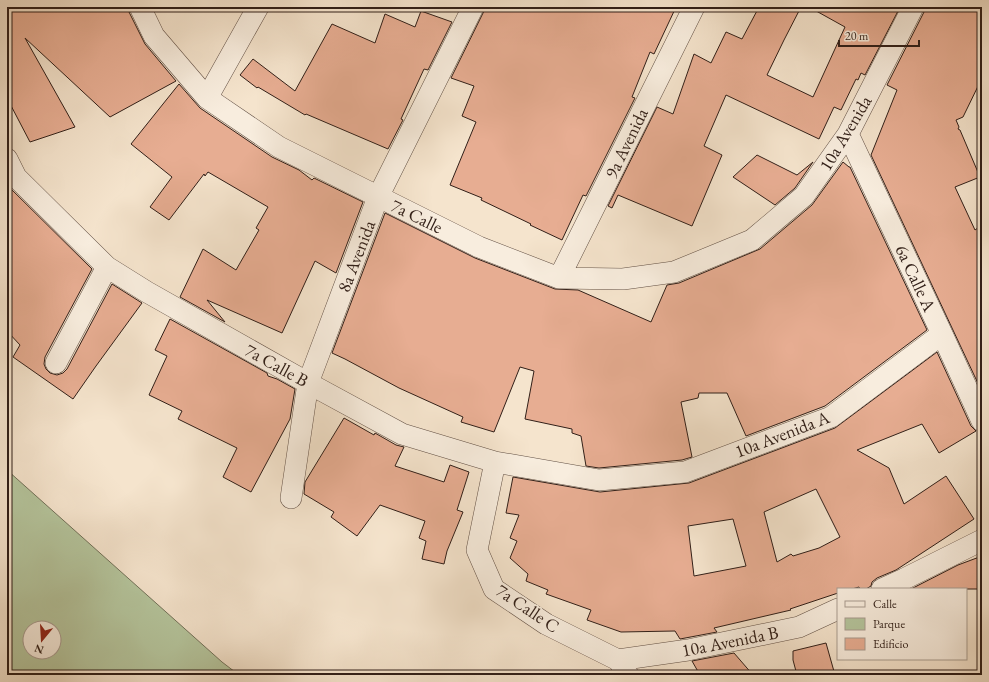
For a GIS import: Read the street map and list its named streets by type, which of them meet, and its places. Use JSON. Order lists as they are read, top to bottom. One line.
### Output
{"streets":{"street":["10a Avenida","9a Avenida","7a Calle","8a Avenida","6a Calle A","7a Calle B","10a Avenida A","7a Calle C","10a Avenida B"]},"crossings":[["10a Avenida","7a Calle"],["10a Avenida","6a Calle A"],["9a Avenida","7a Calle"],["7a Calle","8a Avenida"],["8a Avenida","7a Calle B"],["6a Calle A","10a Avenida A"],["7a Calle B","10a Avenida A"],["7a Calle B","7a Calle C"],["7a Calle C","10a Avenida B"]],"legend":["Calle","Parque","Edificio"],"scale_bar":"20 m","north":"bottom"}
